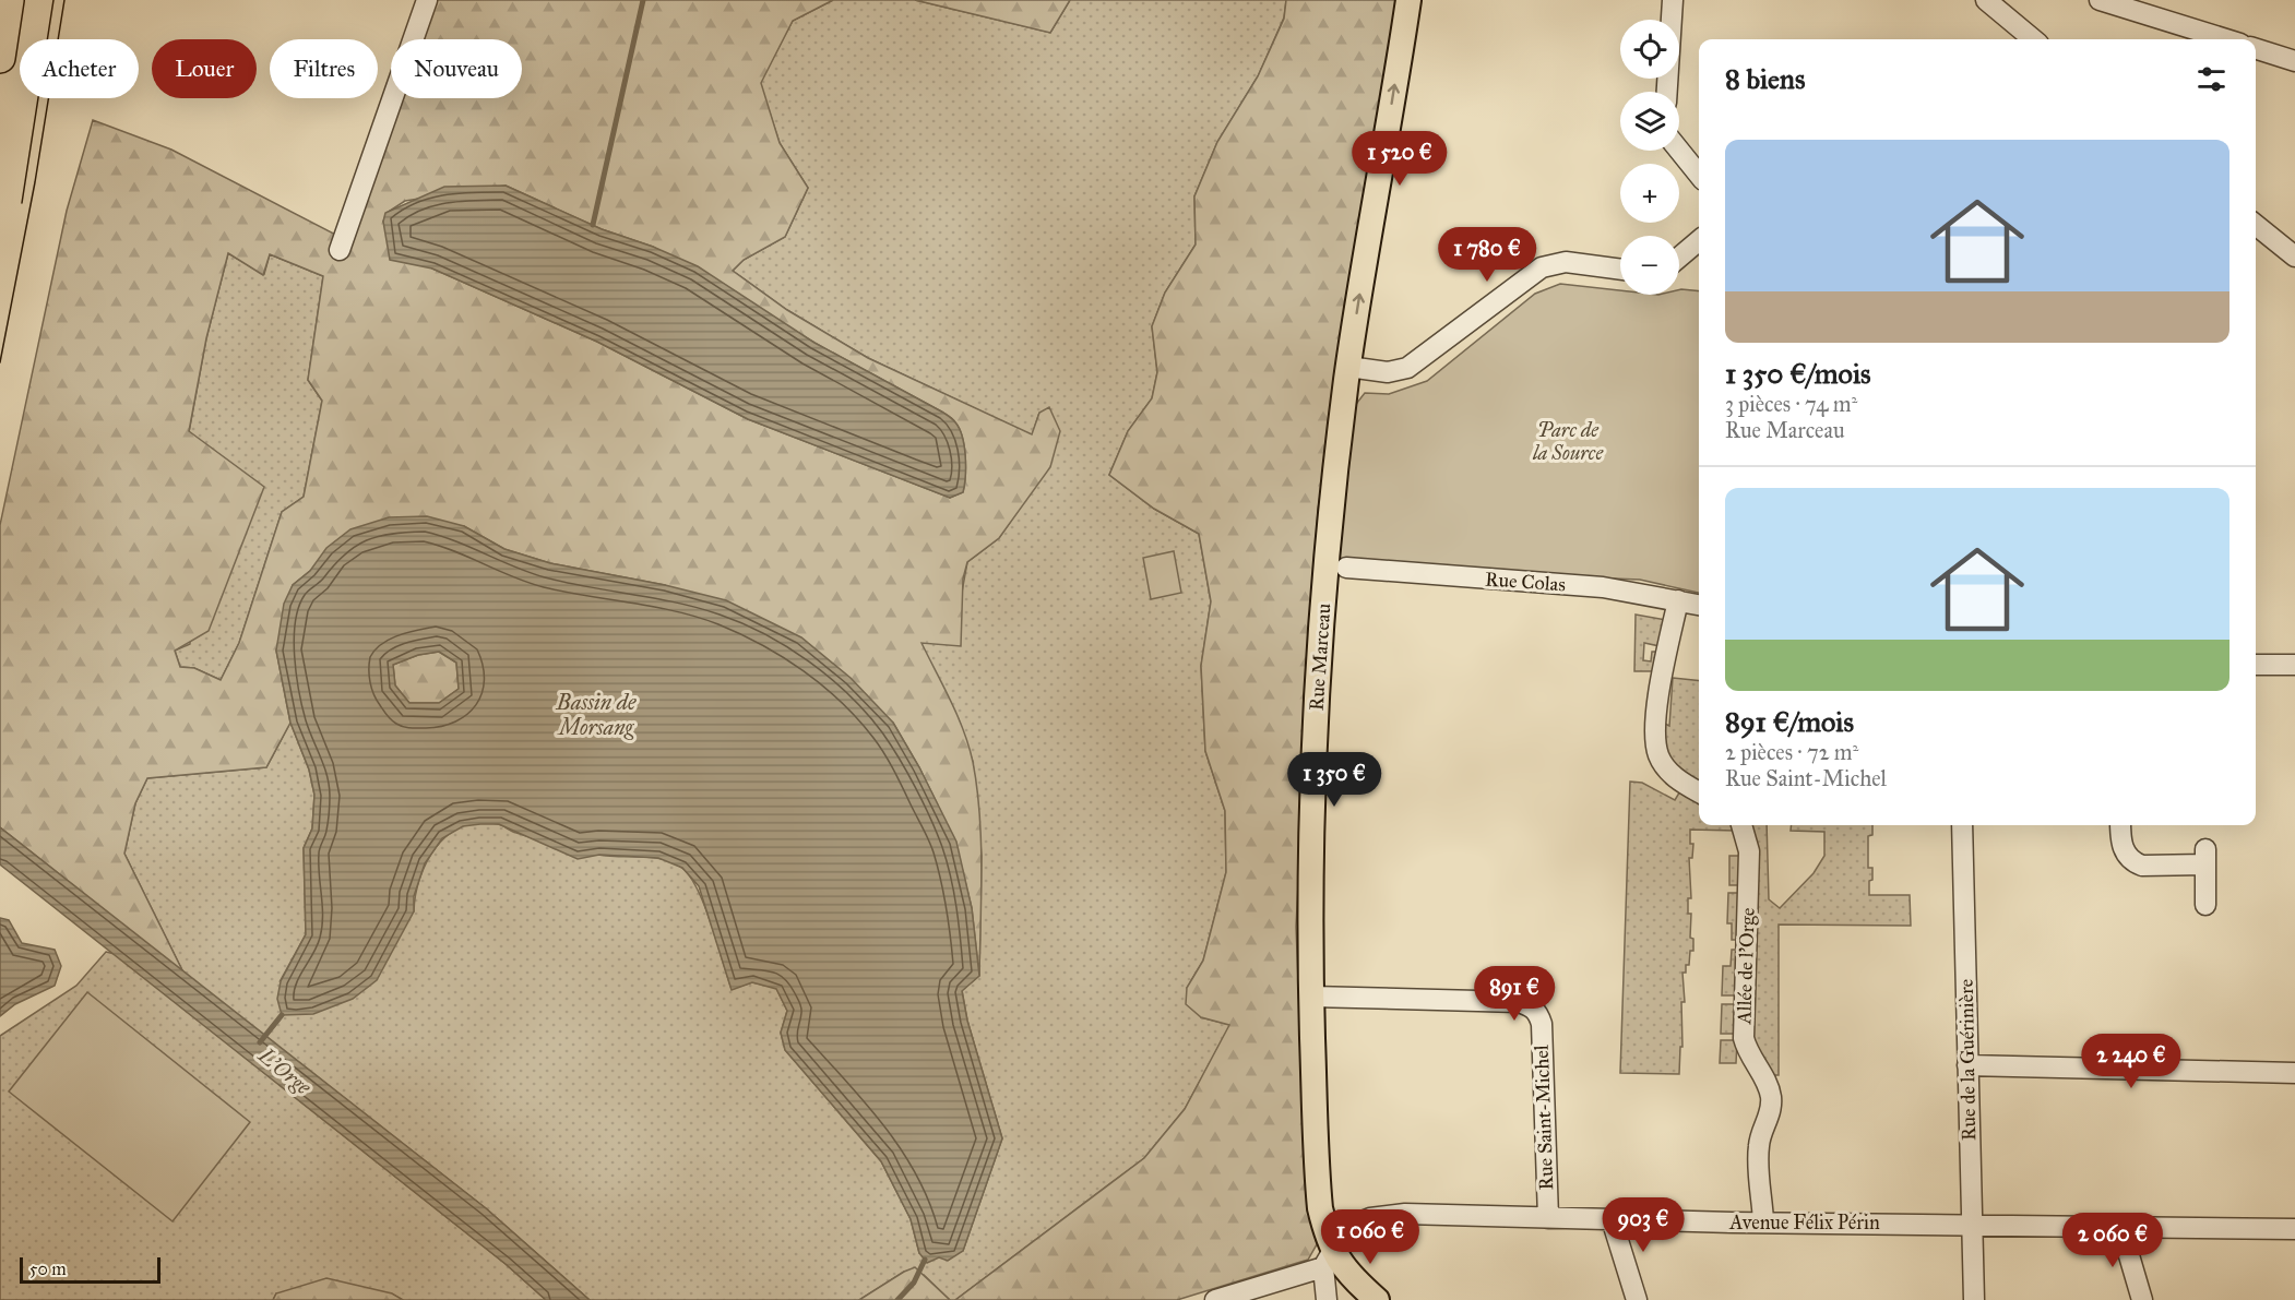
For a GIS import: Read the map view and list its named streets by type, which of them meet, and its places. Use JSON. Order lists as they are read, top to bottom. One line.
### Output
{"streets":{"main road":["Rue Marceau"],"street":["Rue Colas","Allée de l'Orge","Rue de la Guérinière","Rue Saint-Michel","Avenue Félix Périn"]},"crossings":[["Rue Marceau","Rue Saint-Michel"],["Rue Marceau","Avenue Félix Périn"],["Allée de l'Orge","Avenue Félix Périn"],["Rue de la Guérinière","Avenue Félix Périn"],["Rue Saint-Michel","Avenue Félix Périn"]],"water":["Bassin de Morsang","L'Orge"],"parks":["Parc de la Source"],"scale_bar":"50 m","page":{"map_buttons":["+","−"],"chip":["Acheter","Louer","Filtres","Nouveau"],"heading":"8 biens","list":[{"name":"1 350 €/mois","note":"3 pièces · 74 m² · Rue Marceau"},{"name":"891 €/mois","note":"2 pièces · 72 m² · Rue Saint-Michel"}],"price":["1 520 €","1 780 €","1 350 €","891 €","2 240 €","903 €","1 060 €","2 060 €"],"scale":"50 m"}}
